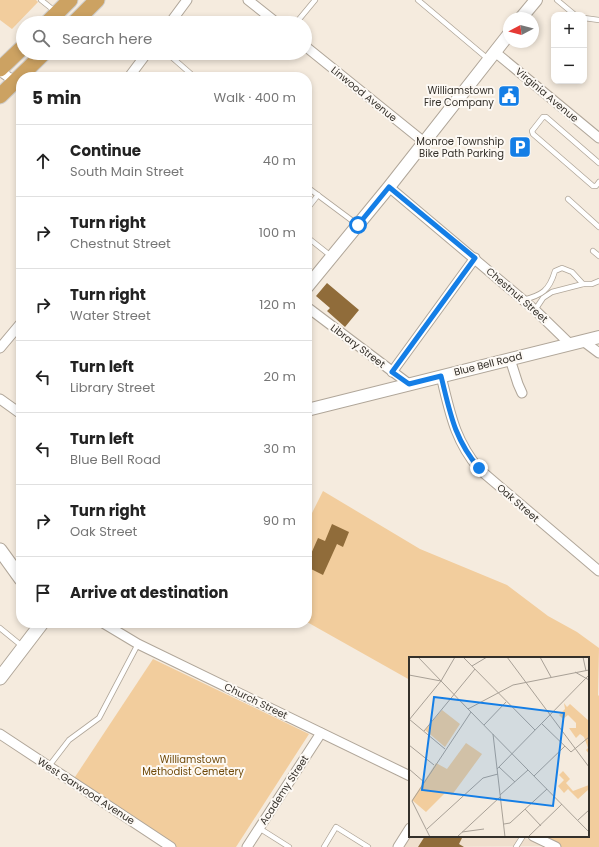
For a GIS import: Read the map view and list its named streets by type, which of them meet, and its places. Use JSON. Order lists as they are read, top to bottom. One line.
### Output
{"streets":{"street":["Linwood Avenue","Virginia Avenue","Chestnut Street","Library Street","Blue Bell Road","Oak Street","Church Street","Academy Street","West Garwood Avenue"]},"crossings":[["Chestnut Street","Blue Bell Road"],["Library Street","Blue Bell Road"],["Blue Bell Road","Oak Street"],["Church Street","Academy Street"]],"parks":["Williamstown Methodist Cemetery"],"places":{"public building":["Williamstown Fire Company"],"parking":["Monroe Township Bike Path Parking"]},"north":"left","page":{"map_buttons":["+","−"],"search":"Search here","heading":["5 min","Walk · 400 m"],"list":[["Continue","South Main Street","40 m"],["Turn right","Chestnut Street","100 m"],["Turn right","Water Street","120 m"],["Turn left","Library Street","20 m"],["Turn left","Blue Bell Road","30 m"],["Turn right","Oak Street","90 m"],"Arrive at destination"]}}
